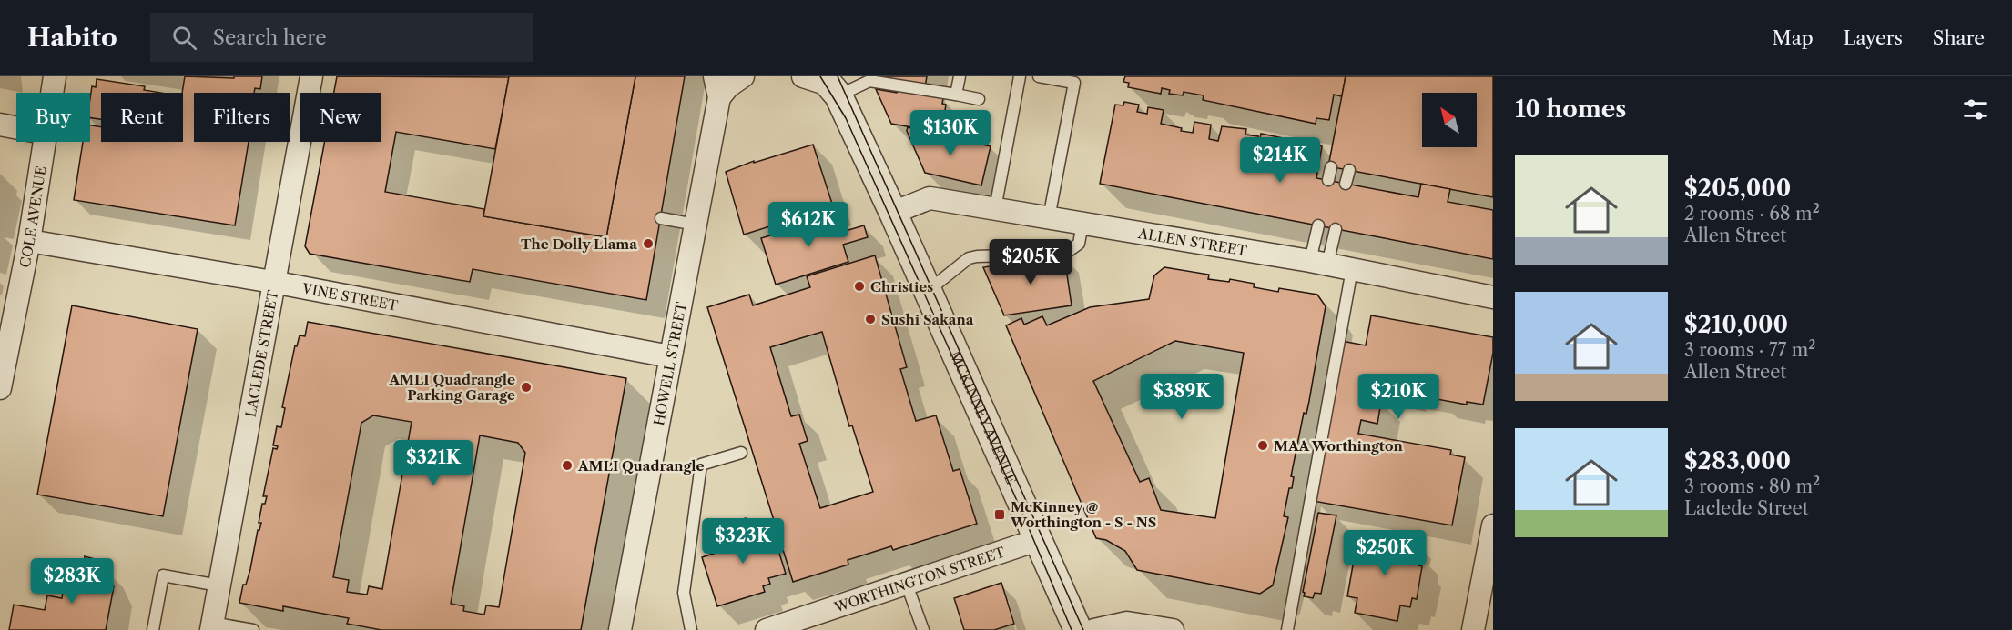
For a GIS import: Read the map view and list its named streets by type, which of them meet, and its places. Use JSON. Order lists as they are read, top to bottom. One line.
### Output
{"streets":{"street":["COLE AVENUE","ALLEN STREET","VINE STREET","LACLEDE STREET","HOWELL STREET","MCKINNEY AVENUE","WORTHINGTON STREET"]},"crossings":[["COLE AVENUE","VINE STREET"],["ALLEN STREET","MCKINNEY AVENUE"],["VINE STREET","LACLEDE STREET"],["VINE STREET","HOWELL STREET"],["MCKINNEY AVENUE","WORTHINGTON STREET"]],"places":{"other":["The Dolly Llama","Christies","Sushi Sakana","AMLI Quadrangle Parking Garage","MAA Worthington","AMLI Quadrangle"],"transit":["McKinney @ Worthington - S - NS"]},"north":"top left","page":{"header":"Habito","search":"Search here","nav":["Map","Layers","Share"],"heading":"10 homes","chip":["Buy","Rent","Filters","New"],"price":["$130K","$214K","$612K","$205K","$389K","$210K","$321K","$323K","$250K","$283K"],"list":[{"name":"$205,000","note":"2 rooms · 68 m² · Allen Street"},{"name":"$210,000","note":"3 rooms · 77 m² · Allen Street"},{"name":"$283,000","note":"3 rooms · 80 m² · Laclede Street"}]}}
